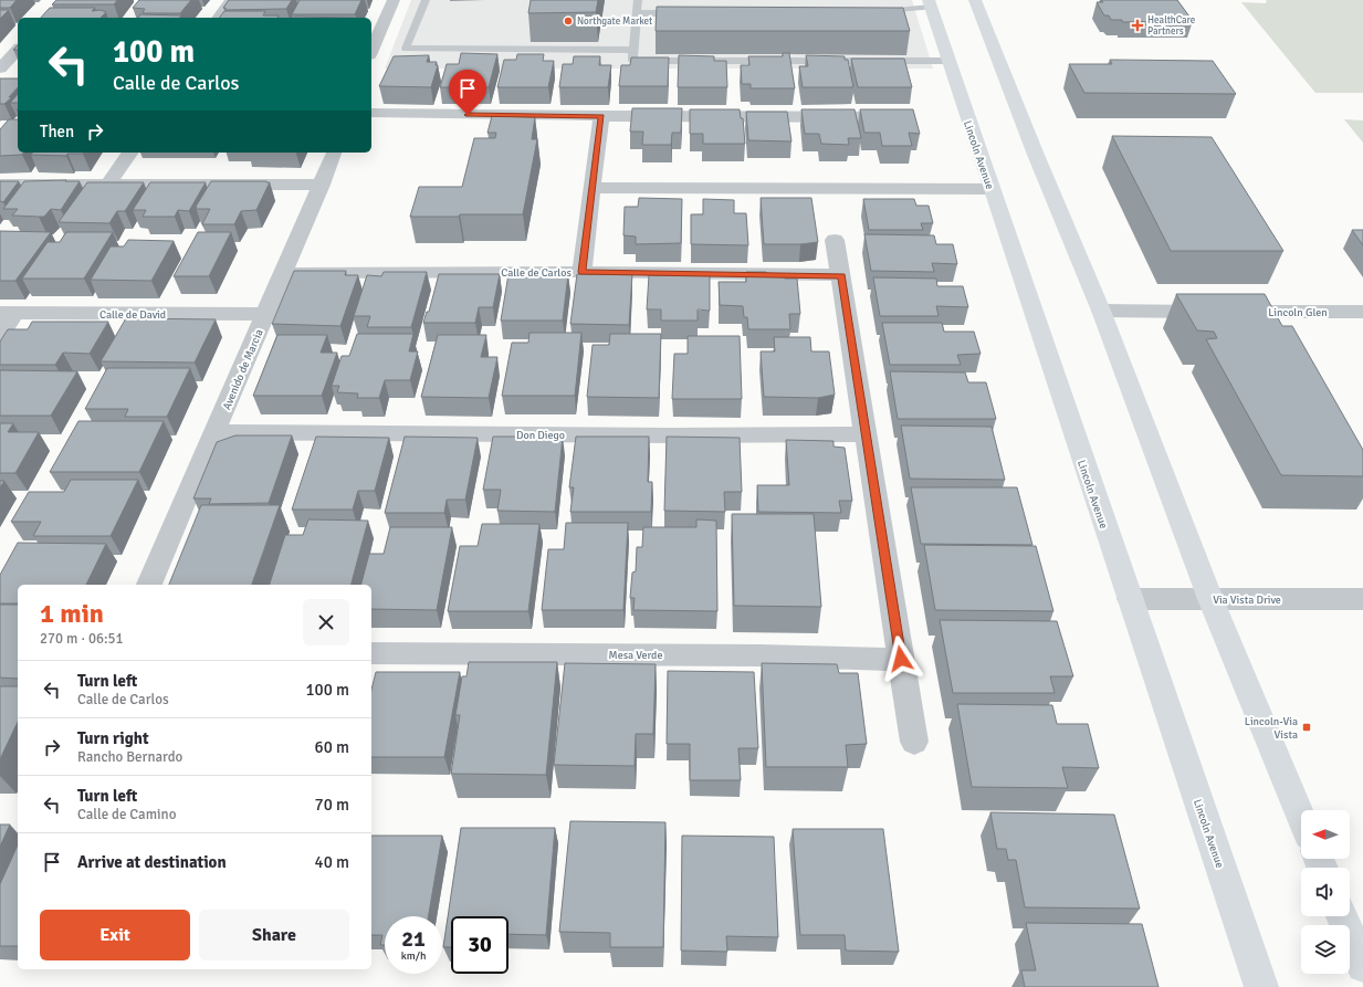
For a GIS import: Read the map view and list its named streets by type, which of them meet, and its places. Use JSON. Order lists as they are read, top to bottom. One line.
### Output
{"streets":{"main road":["Lincoln Avenue"],"street":["Calle de Carlos","Lincoln Glen","Calle de David","Avenido de Marcia","Don Diego","Via Vista Drive","Mesa Verde"]},"crossings":[["Lincoln Avenue","Via Vista Drive"],["Calle de Carlos","Avenido de Marcia"],["Calle de David","Avenido de Marcia"],["Avenido de Marcia","Don Diego"]],"places":{"other":["Northgate Market"],"health":["HealthCare Partners"],"transit":["Lincoln-Via Vista"]},"north":"left","page":{"turn":["100 m","Calle de Carlos"],"then":"Then","heading":["1 min","270 m · 06:51"],"list":[{"name":"Turn left","note":"Calle de Carlos","value":"100 m"},{"name":"Turn right","note":"Rancho Bernardo","value":"60 m"},{"name":"Turn left","note":"Calle de Camino","value":"70 m"},{"name":"Arrive at destination","value":"40 m"}],"buttons":["Exit","Share"],"speed":"21 km/h","limit":"30"}}
